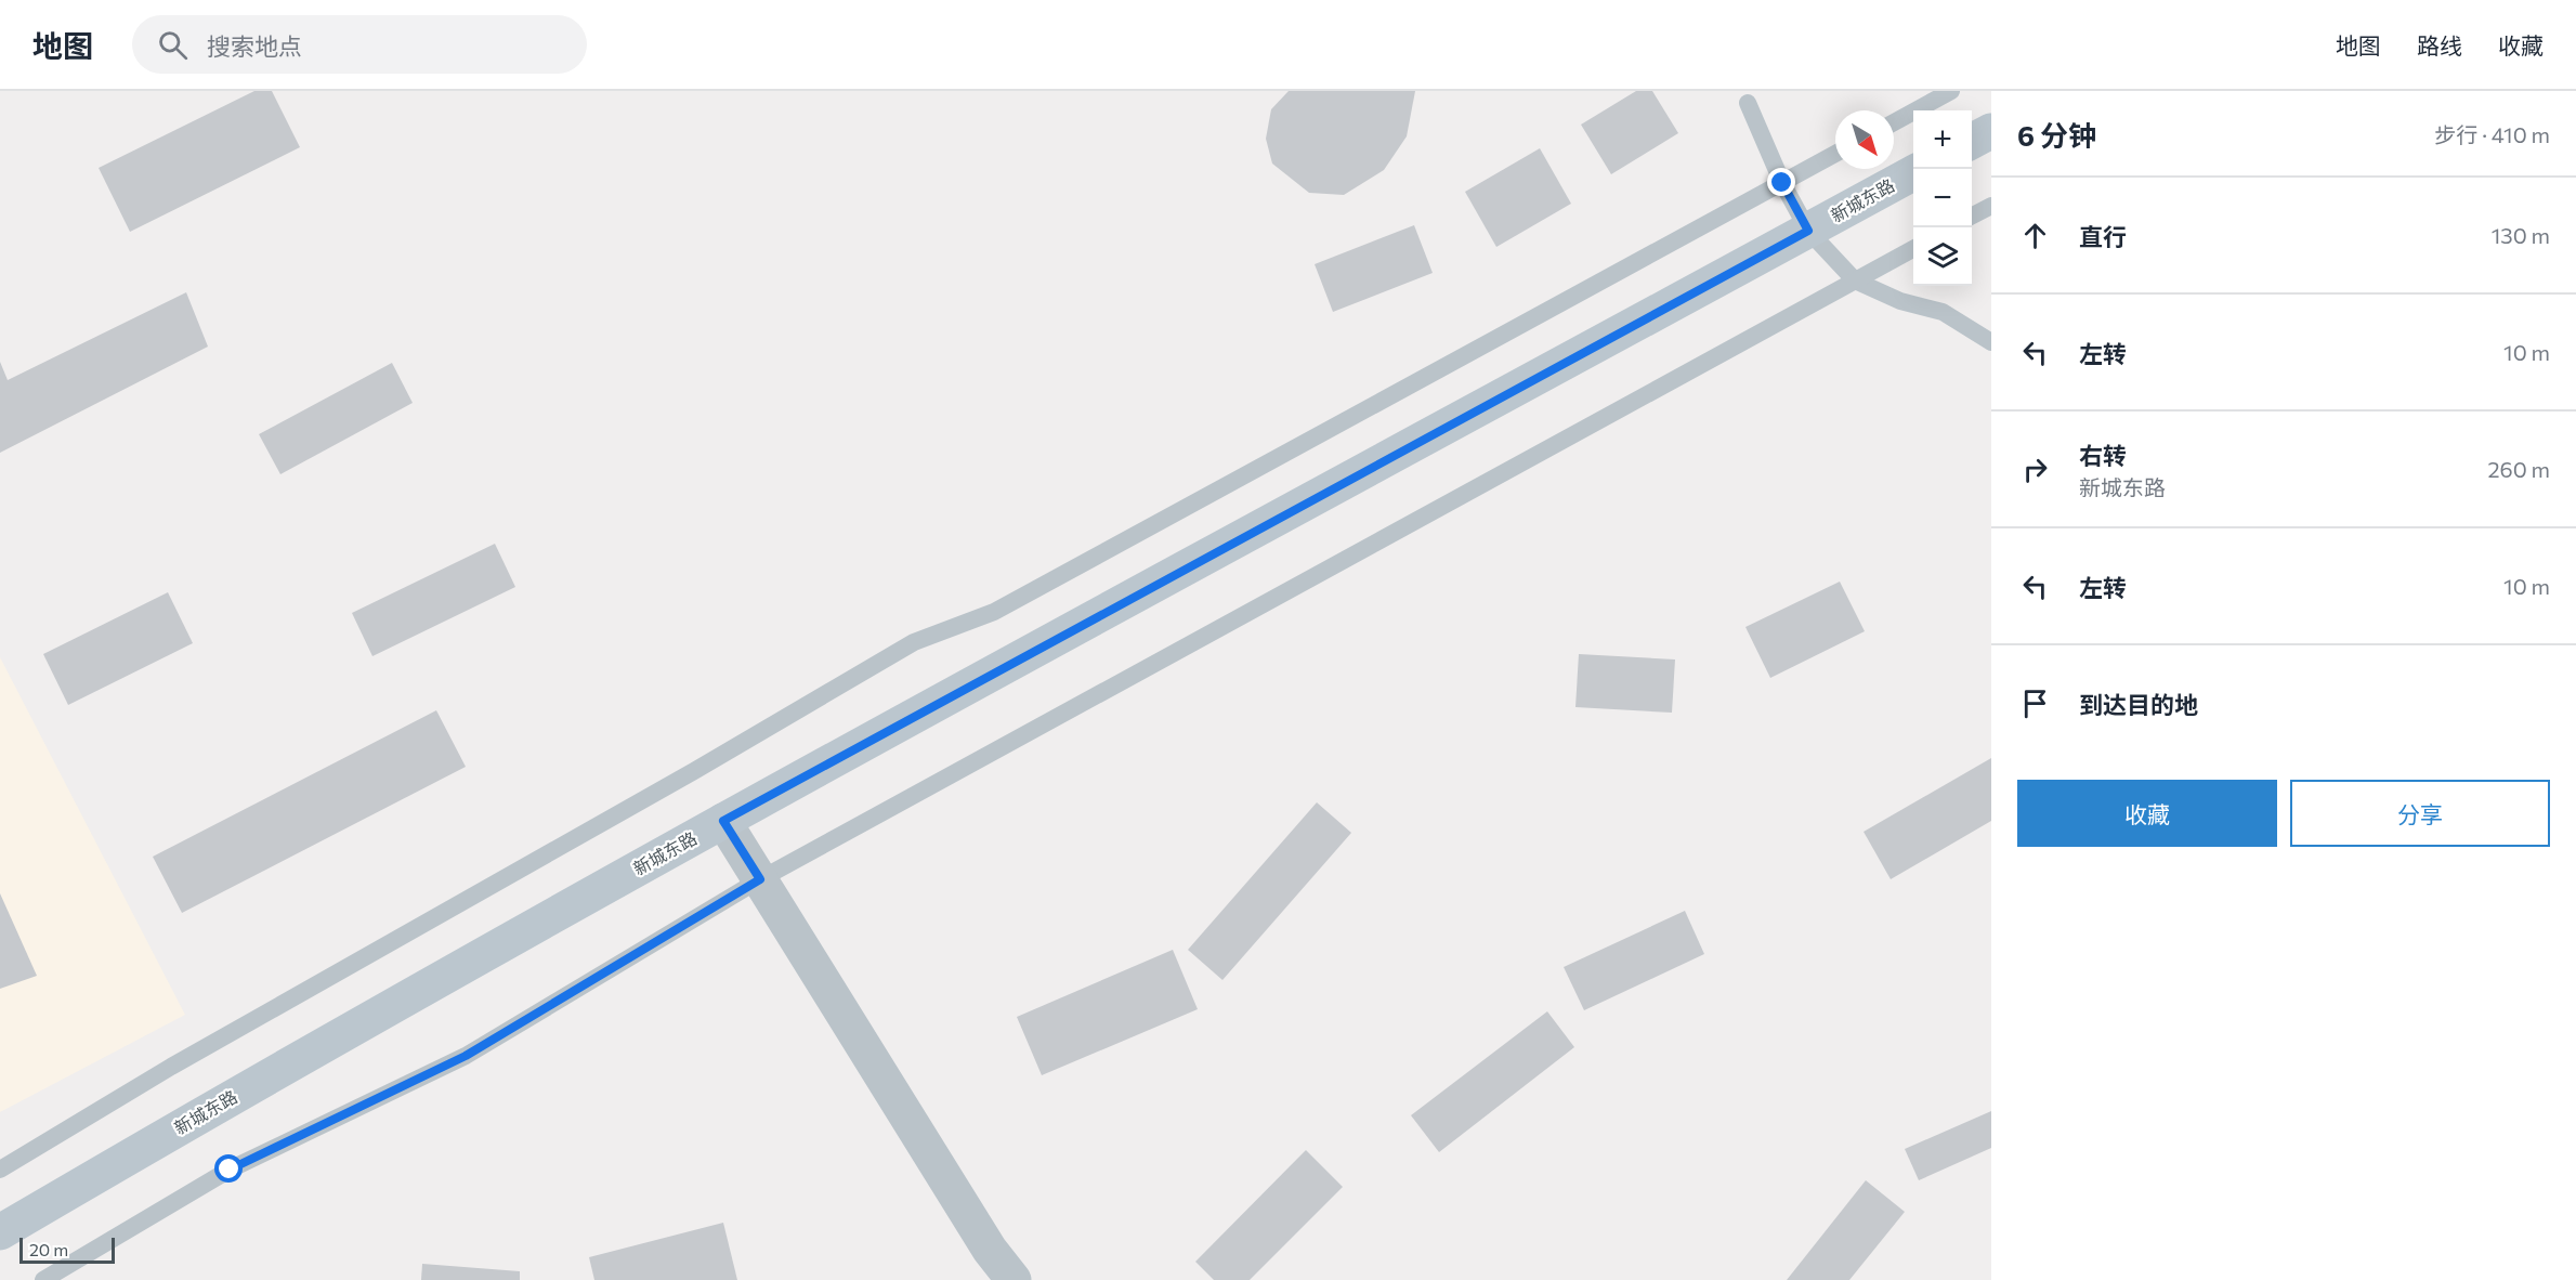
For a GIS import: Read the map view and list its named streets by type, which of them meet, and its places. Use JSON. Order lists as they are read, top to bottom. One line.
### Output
{"streets":{"main road":["新城东路"]},"scale_bar":"20 m","north":"bottom right","page":{"header":"地图","search":"搜索地点","nav":["地图","路线","收藏"],"heading":["6 分钟","步行 · 410 m"],"map_buttons":["+","−"],"list":[["直行","130 m"],["左转","10 m"],["右转","新城东路","260 m"],["左转","10 m"],"到达目的地"],"buttons":["收藏","分享"],"scale":"20 m"}}
